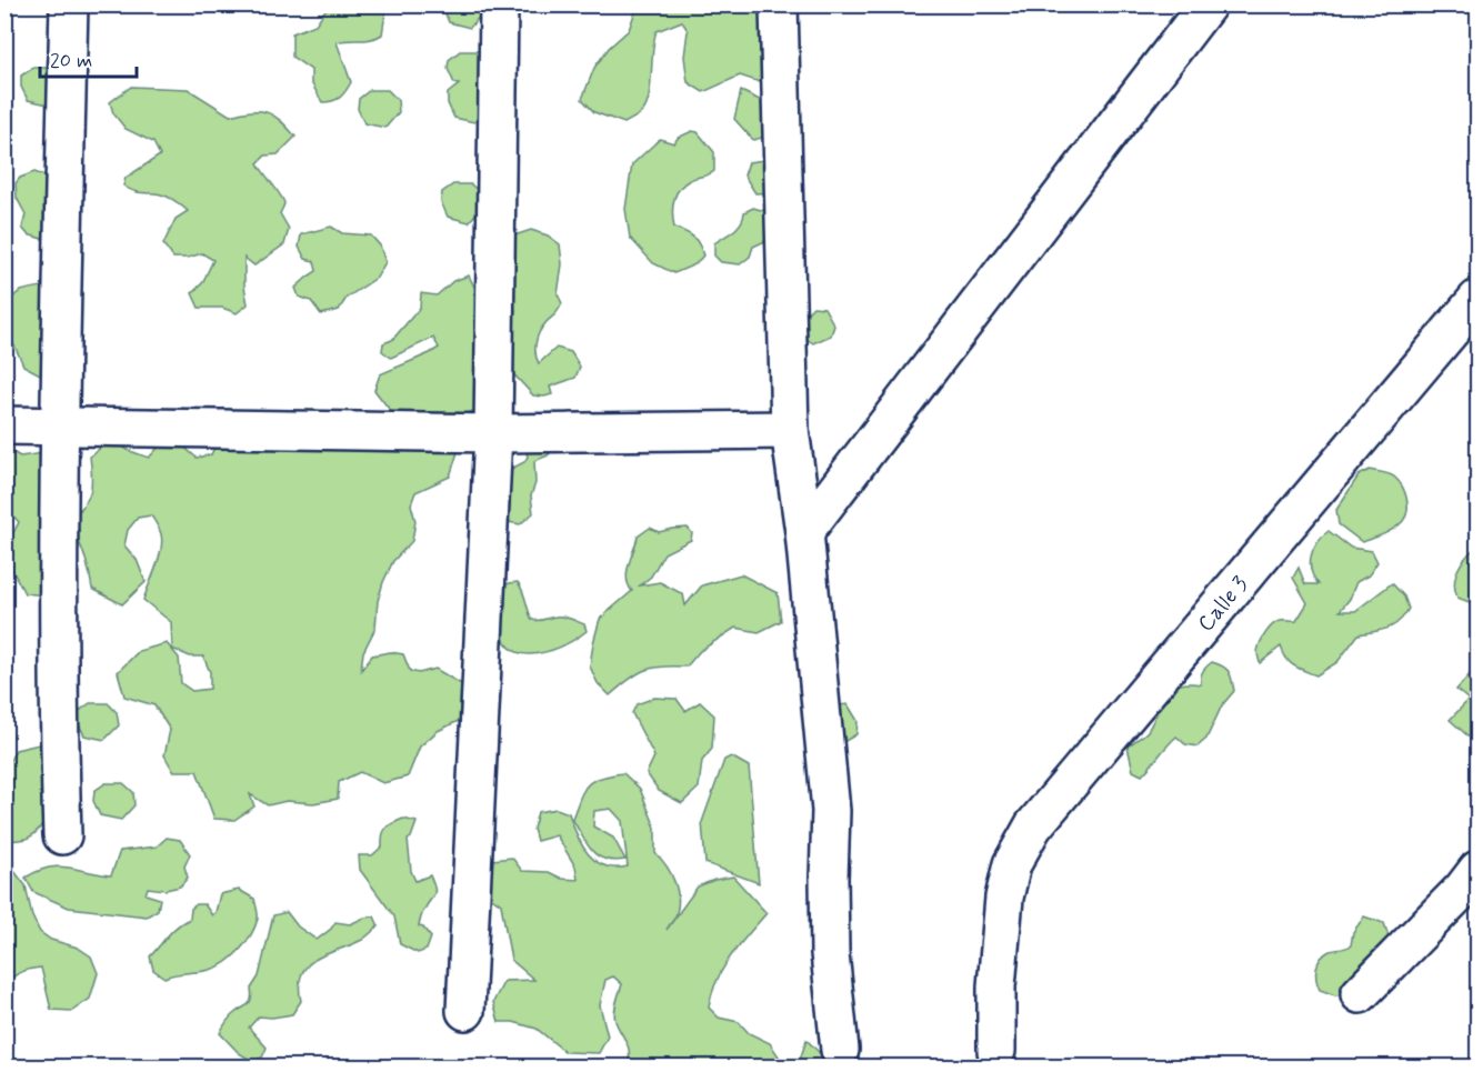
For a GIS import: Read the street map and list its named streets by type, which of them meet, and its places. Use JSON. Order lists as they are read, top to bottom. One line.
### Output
{"streets":{"street":["Calle 3"]},"scale_bar":"20 m"}
